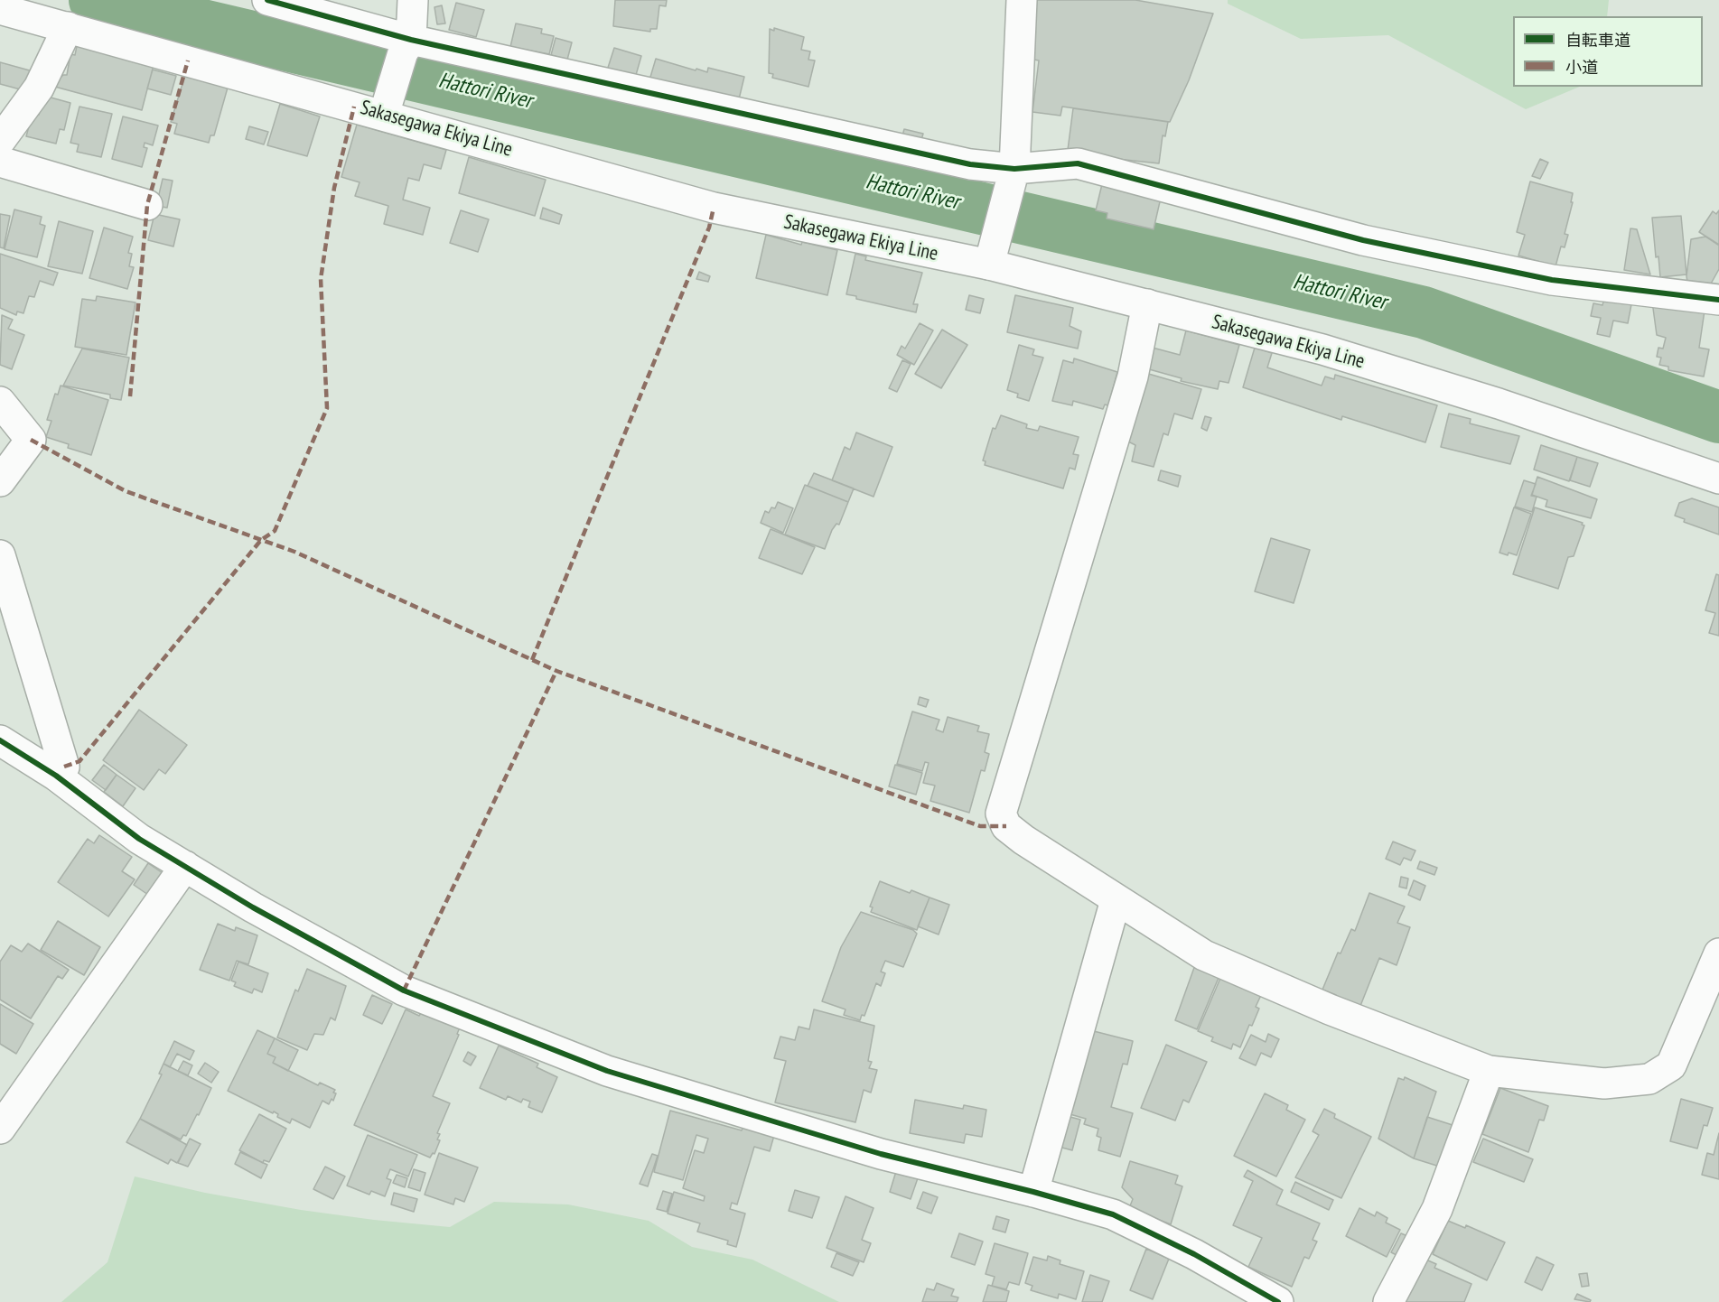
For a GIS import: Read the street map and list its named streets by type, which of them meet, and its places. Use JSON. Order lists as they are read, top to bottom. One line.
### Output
{"streets":{"street":["Sakasegawa Ekiya Line"]},"water":["Hattori River"],"legend":["自転車道","小道"]}
